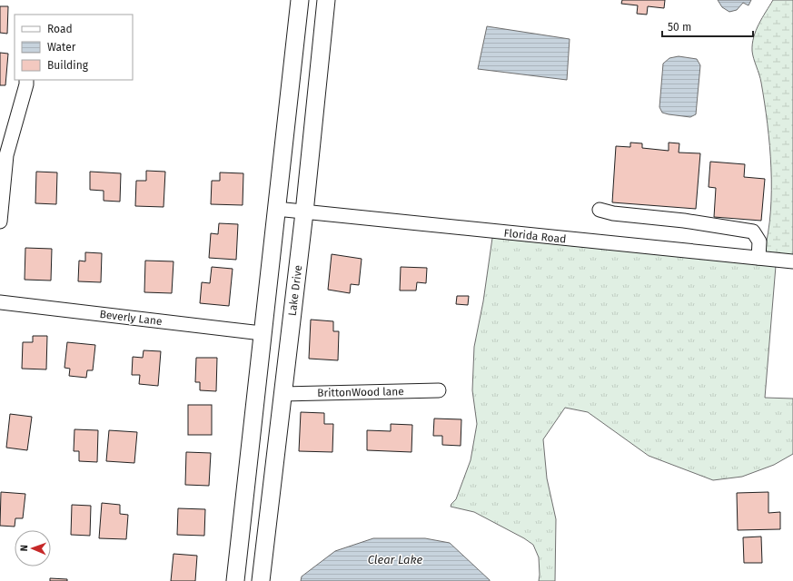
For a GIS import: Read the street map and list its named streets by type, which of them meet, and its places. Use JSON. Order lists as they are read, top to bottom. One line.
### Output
{"streets":{"main road":["Lake Drive"],"street":["Florida Road","Beverly Lane","BrittonWood lane"]},"crossings":[["Florida Road","Lake Drive"],["Lake Drive","BrittonWood lane"]],"water":["Clear Lake"],"legend":["Road","Water","Building"],"scale_bar":"50 m","north":"left"}
